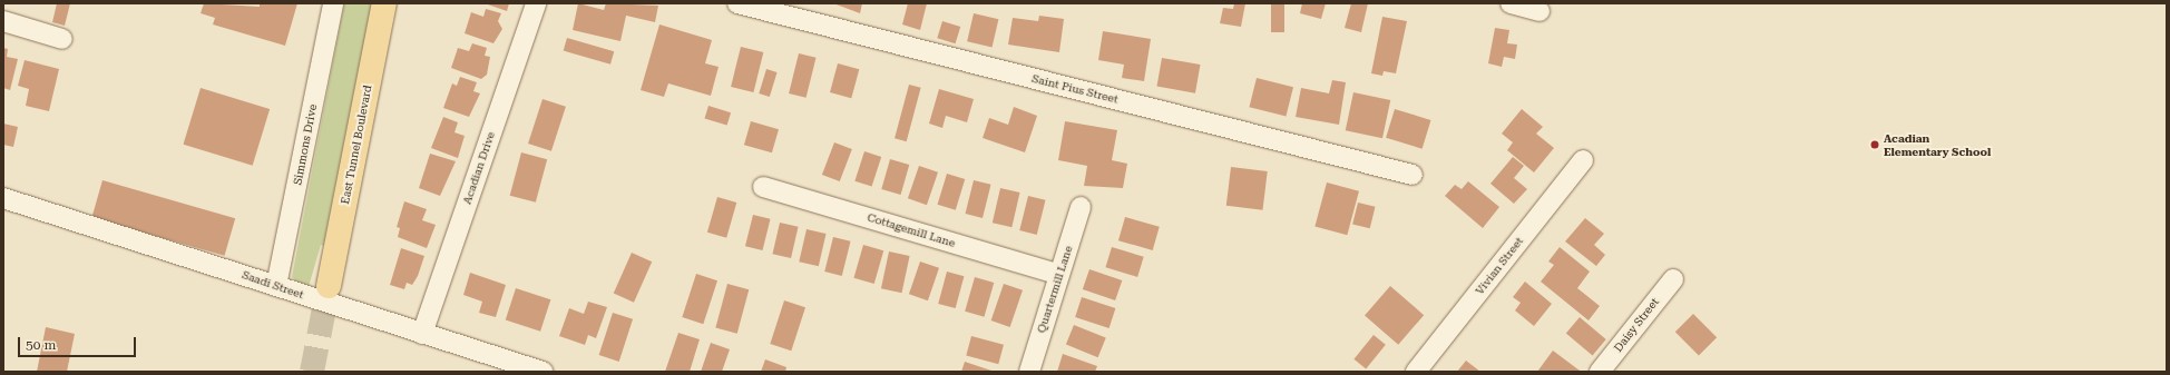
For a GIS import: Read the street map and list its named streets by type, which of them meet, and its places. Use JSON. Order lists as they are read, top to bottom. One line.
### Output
{"streets":{"main road":["East Tunnel Boulevard"],"street":["Saint Pius Street","Simmons Drive","Acadian Drive","Cottagemill Lane","Vivian Street","Saadi Street","Quartermill Lane","Daisy Street"]},"crossings":[["Simmons Drive","Saadi Street"],["Acadian Drive","Saadi Street"],["Cottagemill Lane","Quartermill Lane"]],"places":["Acadian Elementary School"],"scale_bar":"50 m"}
